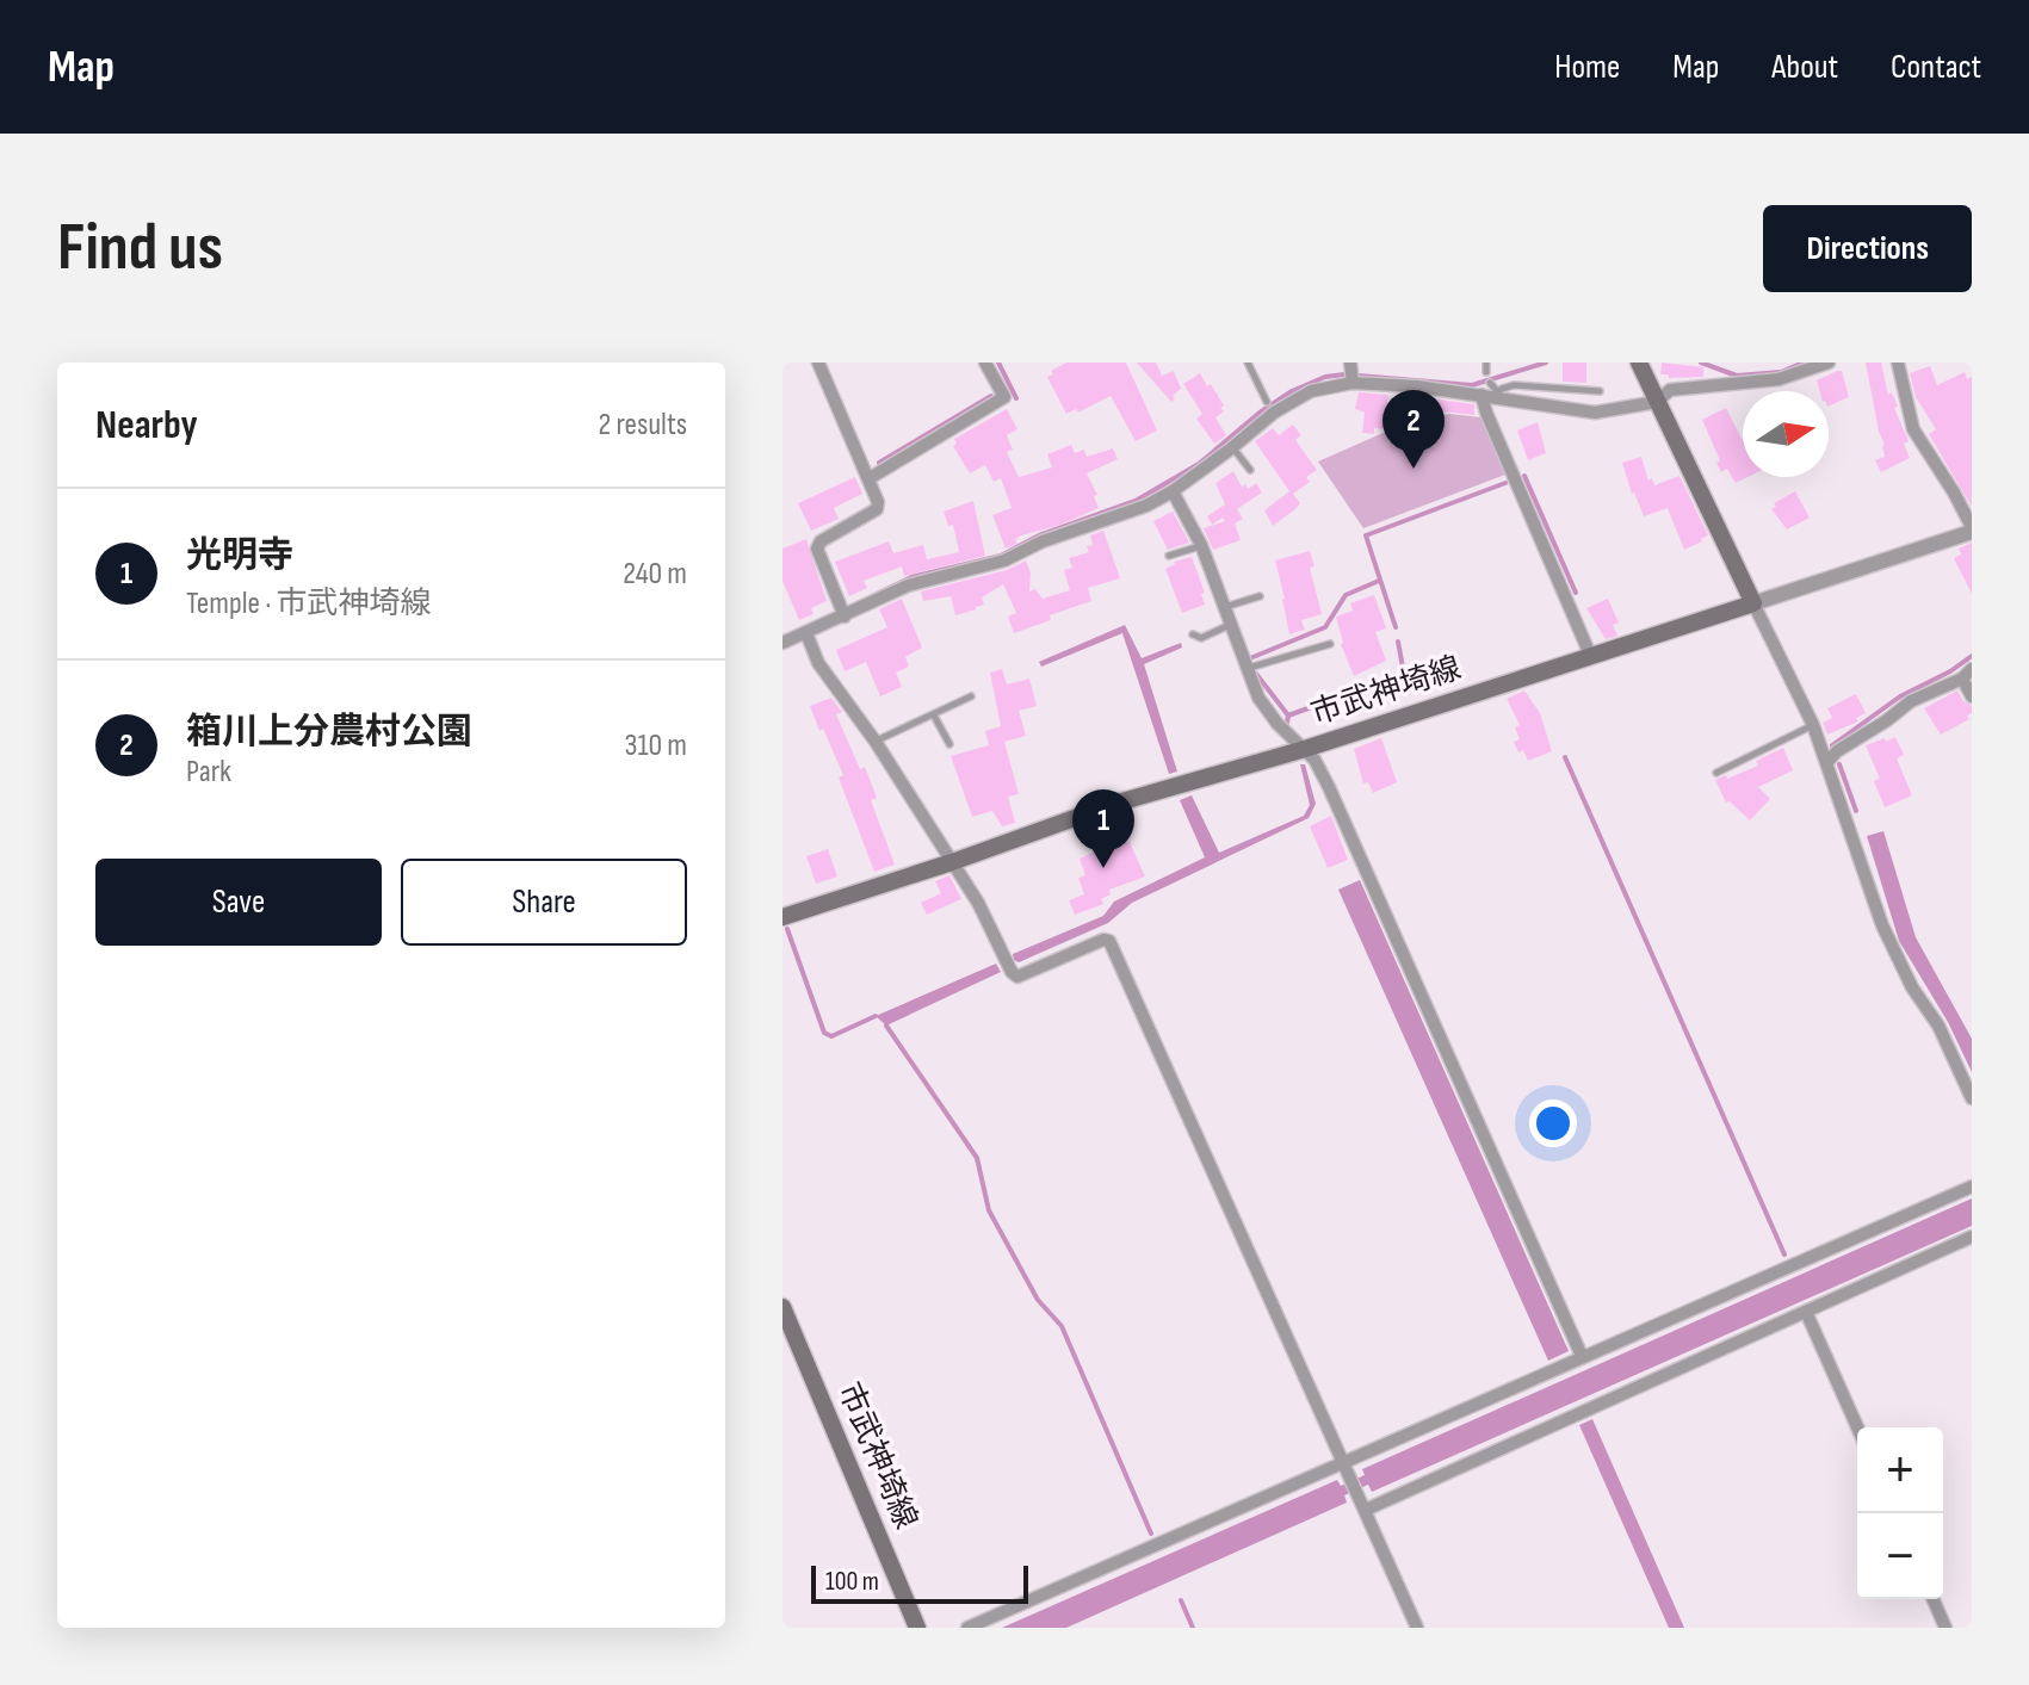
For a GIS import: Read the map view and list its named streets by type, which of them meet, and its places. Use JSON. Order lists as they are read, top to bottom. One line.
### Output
{"streets":{"main road":["市武神埼線"]},"scale_bar":"100 m","north":"right","page":{"header":"Map","nav":["Home","Map","About","Contact"],"buttons":["Directions",["Save","Share"]],"title":"Find us","heading":["Nearby","2 results"],"pins":["2","1"],"list":[{"mark":"1","name":"光明寺","note":"Temple · 市武神埼線","value":"240 m"},{"mark":"2","name":"箱川上分農村公園","note":"Park","value":"310 m"}],"map_buttons":["+","−"],"scale":"100 m"}}
